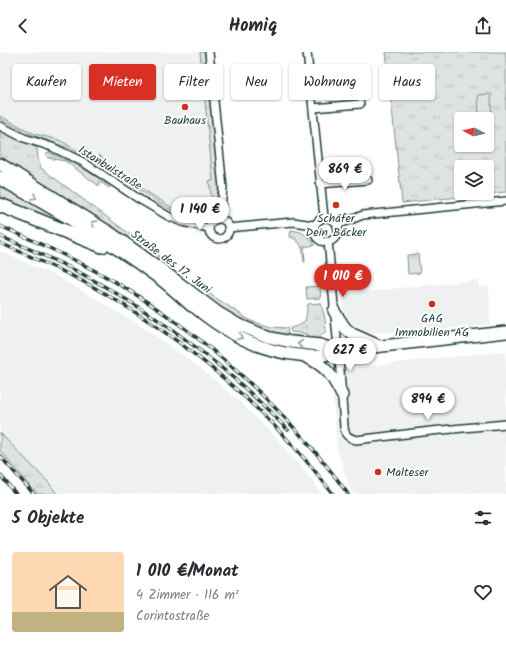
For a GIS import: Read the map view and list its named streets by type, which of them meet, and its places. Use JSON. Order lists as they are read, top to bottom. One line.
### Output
{"streets":{"main road":["Straße des 17. Juni"],"street":["Istanbulstraße"]},"places":["Bauhaus","Schäfer Dein Bäcker","GAG Immobilien AG","Malteser"],"north":"left","page":{"header":"Homiq","chip":["Kaufen","Mieten","Filter","Neu","Wohnung","Haus"],"price":["869 €","1 140 €","1 010 €","627 €","894 €"],"heading":"5 Objekte","list":[{"name":"1 010 €/Monat","note":"4 Zimmer · 116 m² · Corintostraße"}]}}
